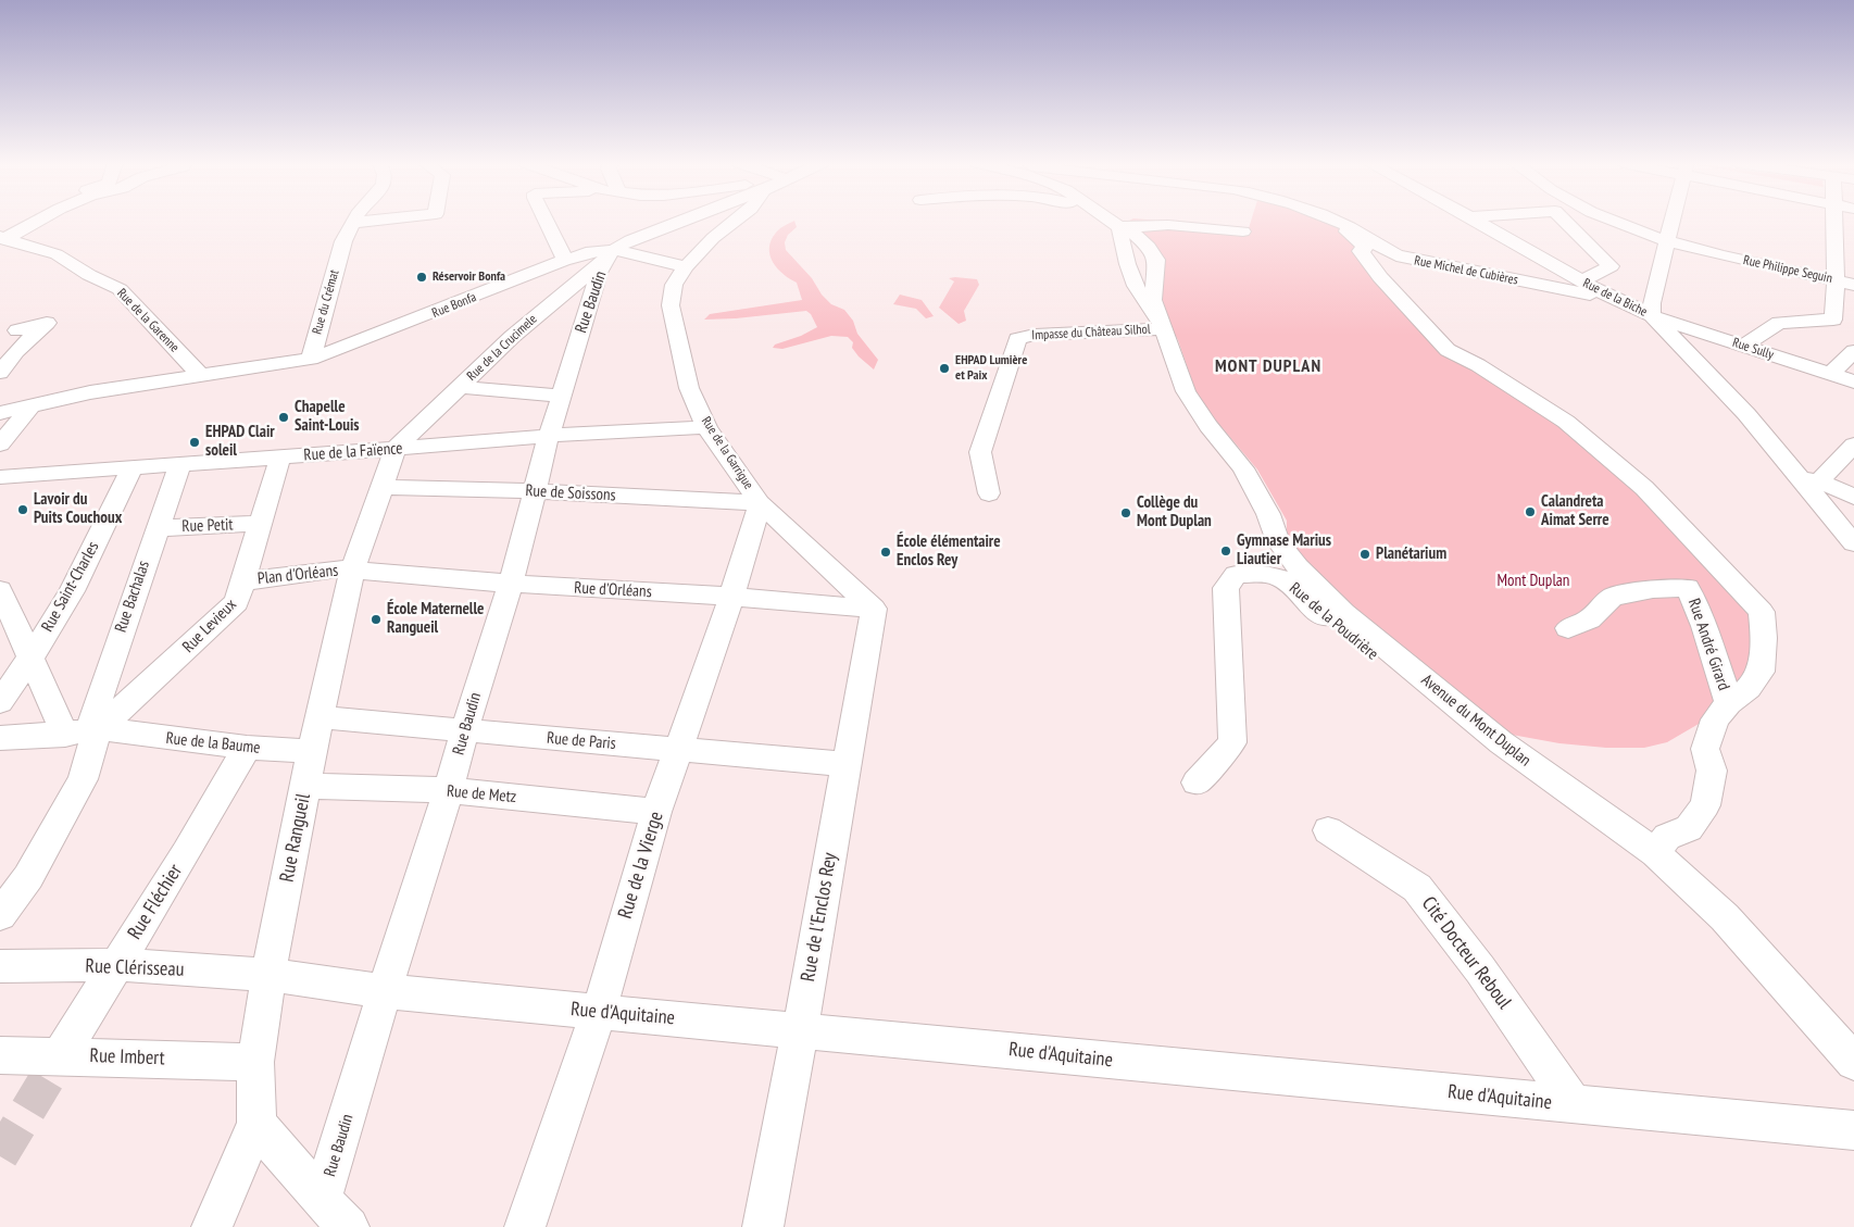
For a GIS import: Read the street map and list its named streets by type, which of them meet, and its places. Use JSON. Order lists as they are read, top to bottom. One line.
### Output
{"streets":{"street":["Rue Philippe Seguin","Rue Michel de Cubières","Rue de la Biche","Rue du Crémat","Rue Baudin","Rue Bonfa","Rue de la Garenne","Impasse du Château Silhol","Rue de la Crucimele","Rue Sully","Rue de la Faïence","Rue de la Garrigue","Rue de Soissons","Rue Petit","Plan d'Orléans","Rue Saint-Charles","Rue d'Orléans","Rue Bachalas","Rue de la Poudrière","Rue Levieux","Rue André Girard","Avenue du Mont Duplan","Rue de Paris","Rue de la Baume","Rue de Metz","Rue Rangueil","Rue de la Vierge","Rue Fléchier","Rue de l'Enclos Rey","Cité Docteur Reboul","Rue Clérisseau","Rue d'Aquitaine","Rue Imbert"]},"crossings":[["Rue Michel de Cubières","Rue de la Biche"],["Rue de la Biche","Rue Sully"],["Rue du Crémat","Rue Bonfa"],["Rue Baudin","Rue Bonfa"],["Rue Baudin","Rue de la Crucimele"],["Rue Baudin","Rue de la Faïence"],["Rue Baudin","Rue de Soissons"],["Rue Baudin","Rue d'Orléans"],["Rue Baudin","Rue de Paris"],["Rue Baudin","Rue de Metz"],["Rue Baudin","Rue d'Aquitaine"],["Rue Bonfa","Rue de la Garenne"],["Rue Bonfa","Rue de la Crucimele"],["Impasse du Château Silhol","Avenue du Mont Duplan"],["Rue de la Crucimele","Rue de la Faïence"],["Rue de la Crucimele","Rue Rangueil"],["Rue de la Faïence","Rue de la Garrigue"],["Rue de la Faïence","Rue Saint-Charles"],["Rue de la Faïence","Rue Bachalas"],["Rue de la Faïence","Rue Levieux"],["Rue de la Faïence","Rue Rangueil"],["Rue de la Garrigue","Rue de Soissons"],["Rue de la Garrigue","Rue d'Orléans"],["Rue de la Garrigue","Rue de la Vierge"],["Rue de la Garrigue","Rue de l'Enclos Rey"],["Rue de Soissons","Rue Rangueil"],["Rue de Soissons","Rue de la Vierge"],["Rue Petit","Rue Bachalas"],["Rue Petit","Rue Levieux"],["Plan d'Orléans","Rue d'Orléans"],["Plan d'Orléans","Rue Levieux"],["Plan d'Orléans","Rue Rangueil"],["Rue d'Orléans","Rue Rangueil"],["Rue d'Orléans","Rue de la Vierge"],["Rue d'Orléans","Rue de l'Enclos Rey"],["Rue Bachalas","Rue Levieux"],["Rue Bachalas","Rue de la Baume"],["Rue de la Poudrière","Avenue du Mont Duplan"],["Rue Levieux","Rue de la Baume"],["Rue de Paris","Rue Rangueil"],["Rue de Paris","Rue de la Vierge"],["Rue de Paris","Rue de l'Enclos Rey"],["Rue de la Baume","Rue Rangueil"],["Rue de la Baume","Rue Fléchier"],["Rue de Metz","Rue Rangueil"],["Rue de Metz","Rue de la Vierge"],["Rue Rangueil","Rue Clérisseau"],["Rue Rangueil","Rue d'Aquitaine"],["Rue Rangueil","Rue Imbert"],["Rue de la Vierge","Rue d'Aquitaine"],["Rue Fléchier","Rue Clérisseau"],["Rue Fléchier","Rue Imbert"],["Rue de l'Enclos Rey","Rue d'Aquitaine"],["Cité Docteur Reboul","Rue d'Aquitaine"],["Rue Clérisseau","Rue d'Aquitaine"]],"districts":["MONT DUPLAN"],"parks":["Mont Duplan"],"places":["Réservoir Bonfa","EHPAD Lumière et Paix","Chapelle Saint-Louis","EHPAD Clair soleil","Lavoir du Puits Couchoux","Calandreta Aimat Serre","Collège du Mont Duplan","Gymnase Marius Liautier","École élémentaire Enclos Rey","Planétarium","École Maternelle Rangueil"]}
